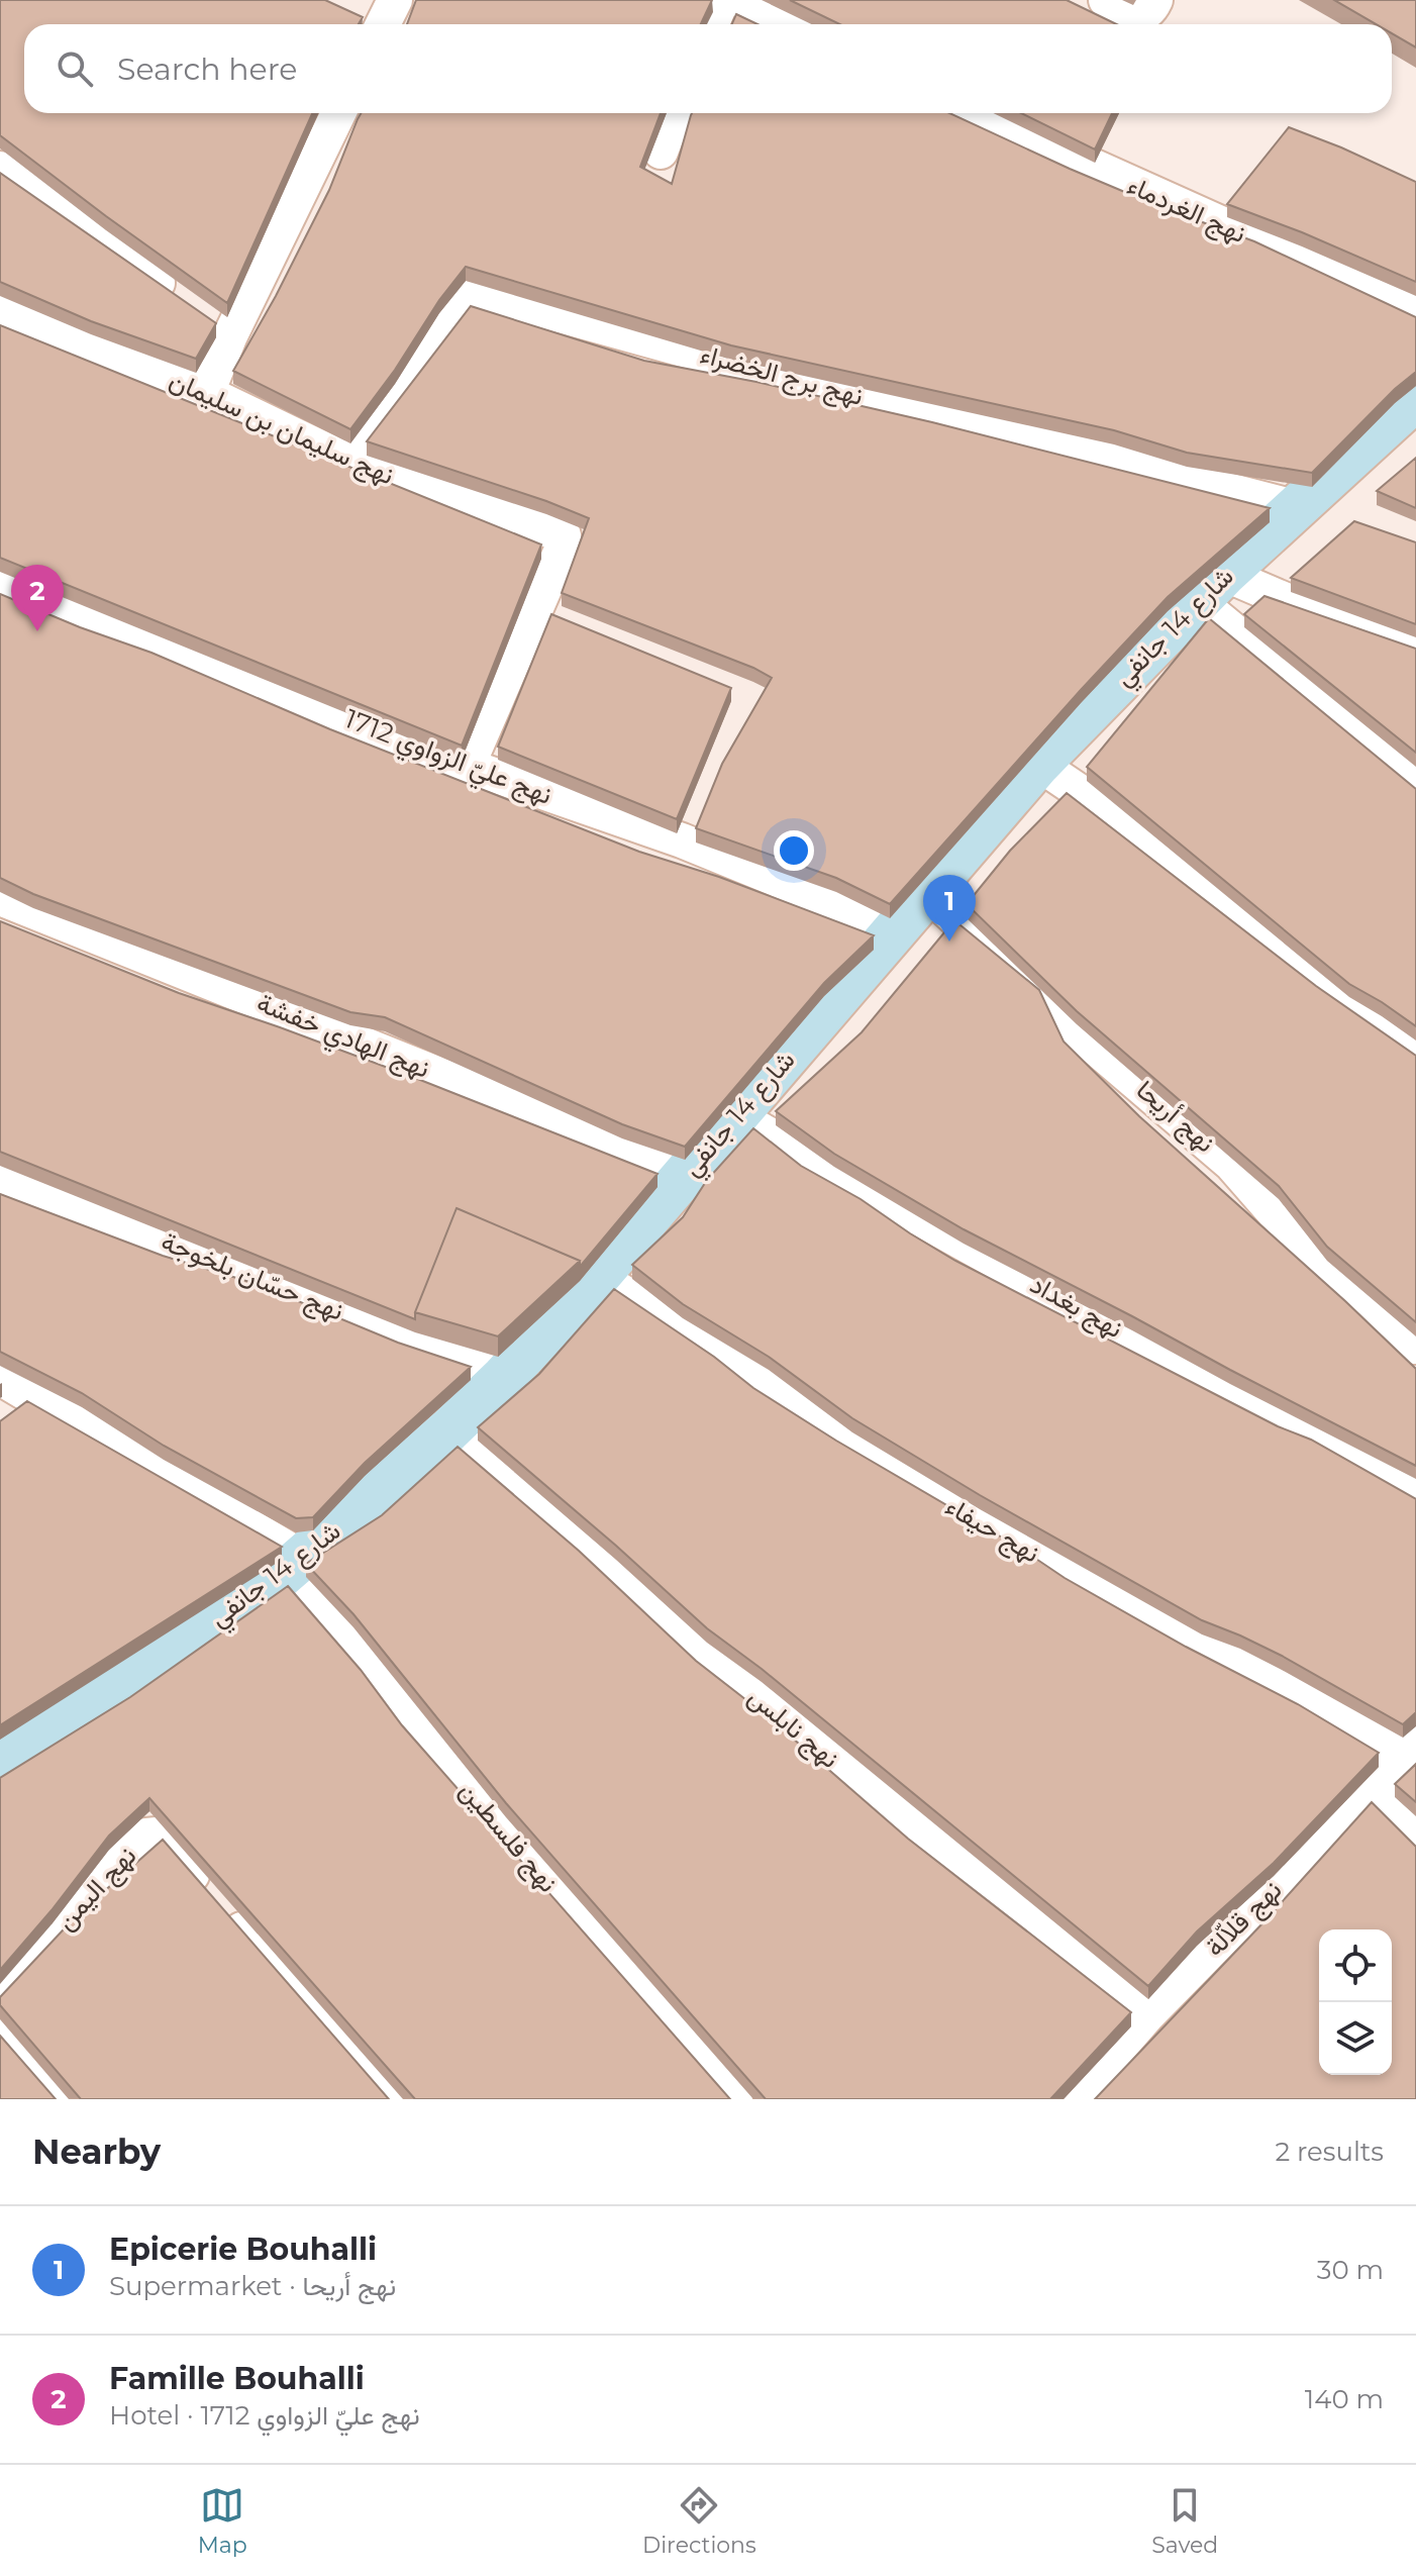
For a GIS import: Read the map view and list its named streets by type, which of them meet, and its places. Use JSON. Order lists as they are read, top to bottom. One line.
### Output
{"streets":{"street":["نهج الغردماء","نهج برج الخضراء","نهج سليمان بن سليمان","شارع 14 جانفي","نهج عليّ الزواوي 1712","نهج الهادي خفشة","نهج أريحا","نهج حسّان بلخوجة","نهج بغداد","نهج حيفاء","نهج نابلس","نهج فلسطين","نهج اليمن","نهج قلاّلة"]},"crossings":[["نهج برج الخضراء","نهج سليمان بن سليمان"],["نهج برج الخضراء","شارع 14 جانفي"],["نهج سليمان بن سليمان","نهج عليّ الزواوي 1712"],["شارع 14 جانفي","نهج عليّ الزواوي 1712"],["شارع 14 جانفي","نهج الهادي خفشة"],["شارع 14 جانفي","نهج أريحا"],["شارع 14 جانفي","نهج حسّان بلخوجة"],["شارع 14 جانفي","نهج بغداد"],["شارع 14 جانفي","نهج حيفاء"],["شارع 14 جانفي","نهج نابلس"],["شارع 14 جانفي","نهج فلسطين"],["نهج حيفاء","نهج قلاّلة"],["نهج نابلس","نهج قلاّلة"]],"page":{"search":"Search here","pins":["2","1"],"heading":["Nearby","2 results"],"list":[{"mark":"1","name":"Epicerie Bouhalli","note":"Supermarket · نهج أريحا","value":"30 m"},{"mark":"2","name":"Famille Bouhalli","note":"Hotel · نهج عليّ الزواوي 1712","value":"140 m"}],"nav":["Map","Directions","Saved"]}}
